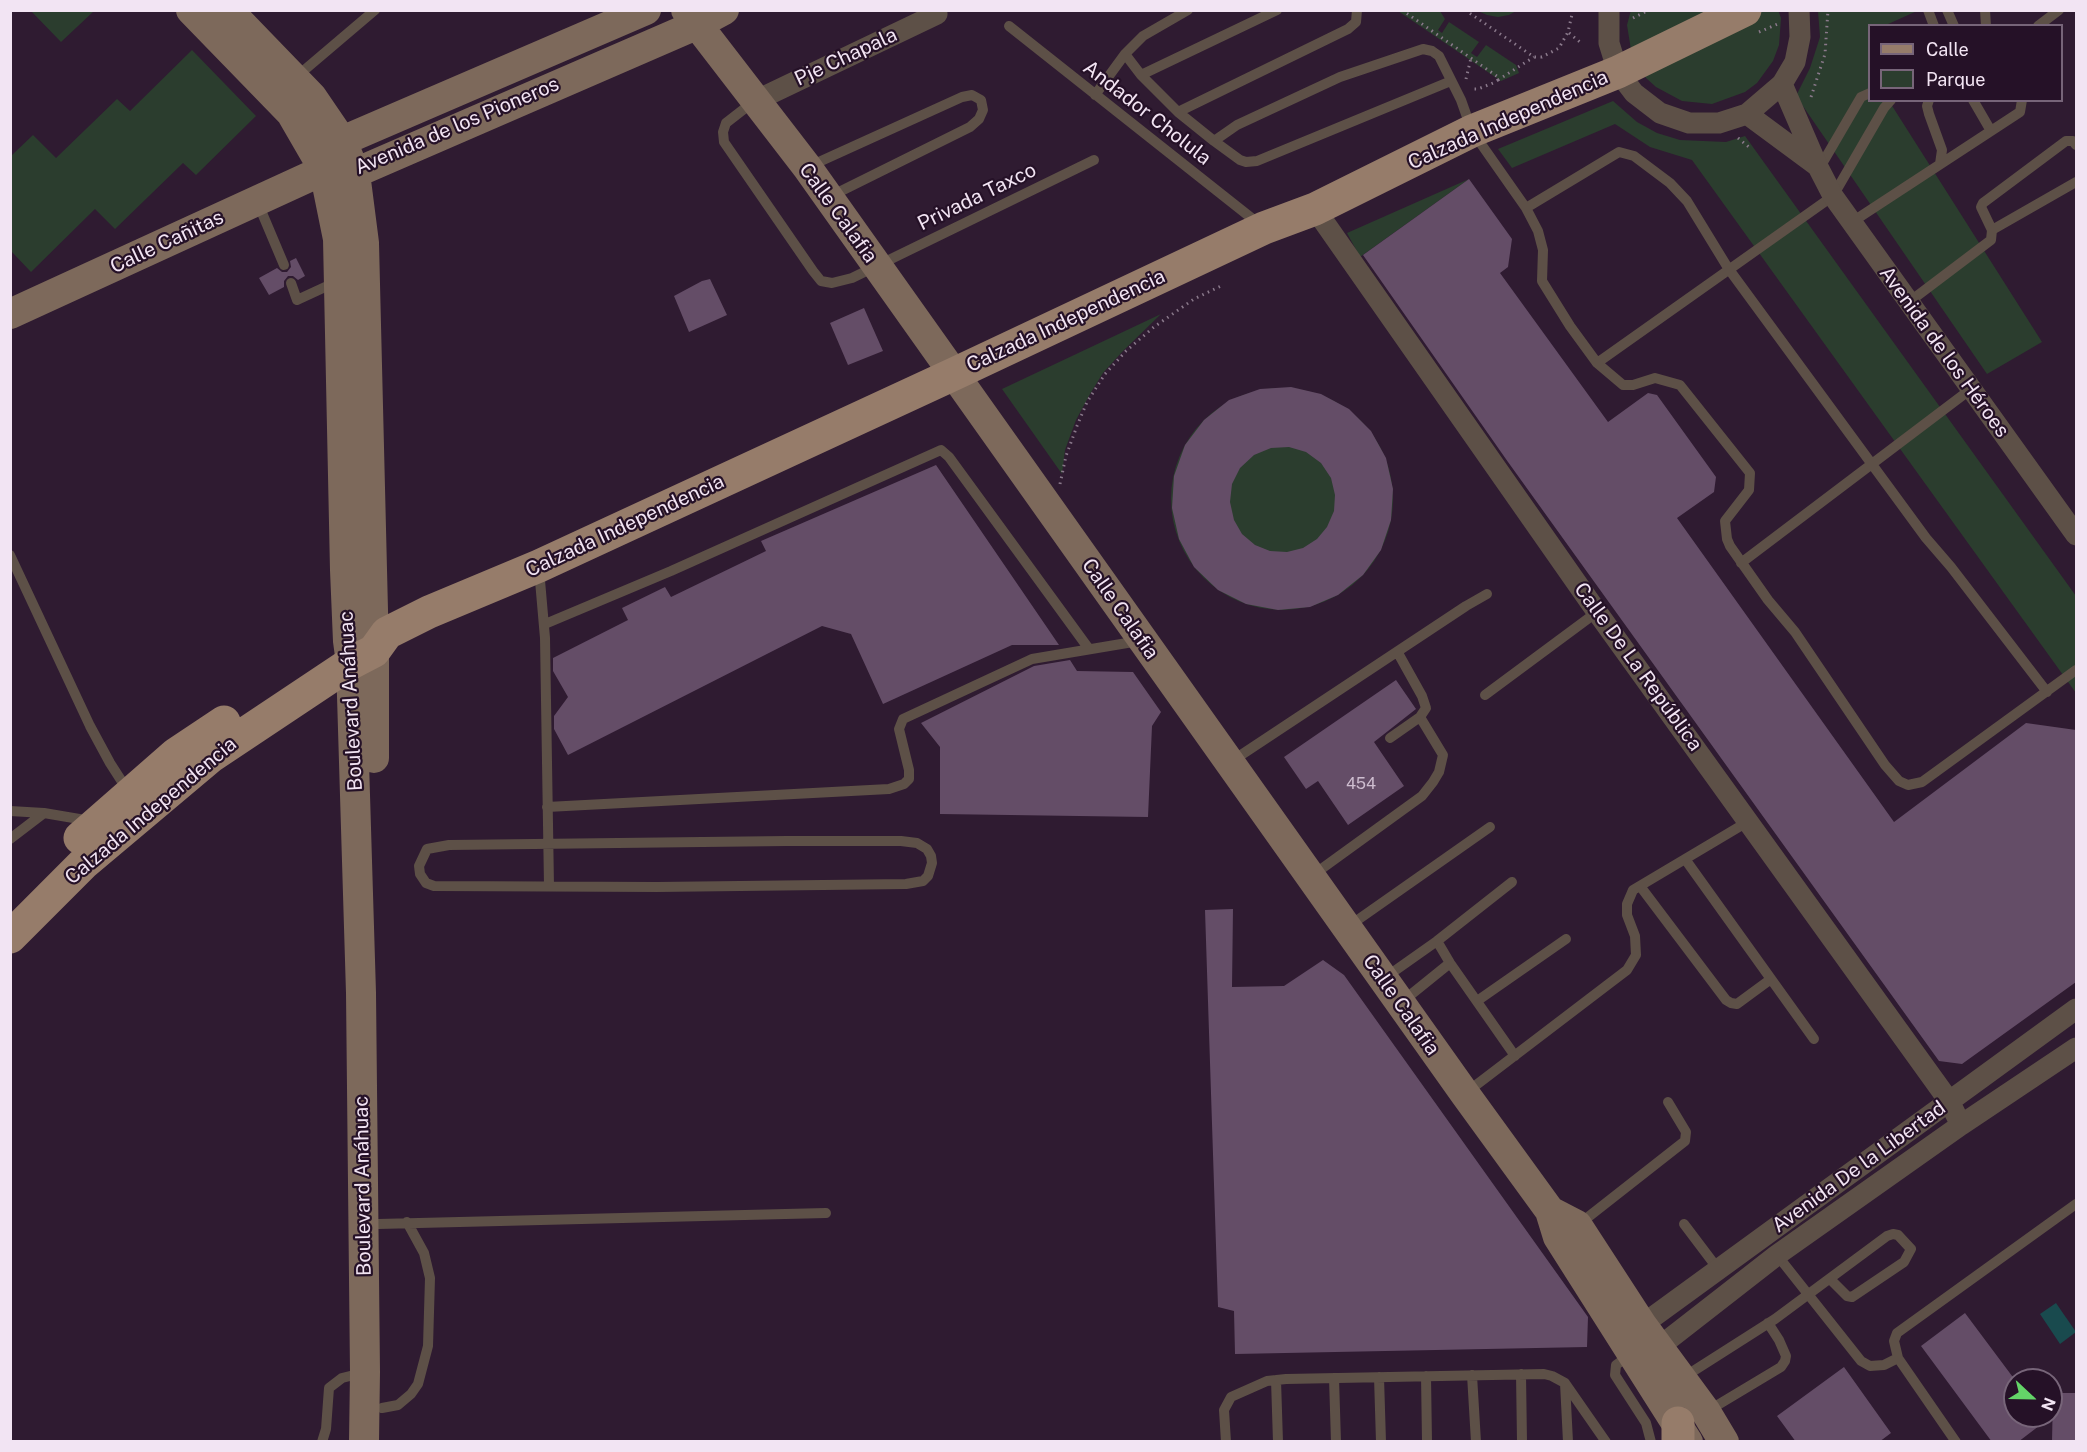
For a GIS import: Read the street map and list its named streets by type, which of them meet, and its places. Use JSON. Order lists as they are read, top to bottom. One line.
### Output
{"streets":{"main road":["Calzada Independencia"],"street":["Pje Chapala","Avenida de los Pioneros","Calle Calafia","Calle Cañitas","Avenida de los Héroes","Calle De La República","Boulevard Anáhuac","Avenida De la Libertad"],"lane":["Andador Cholula","Privada Taxco"]},"crossings":[["Pje Chapala","Privada Taxco"],["Pje Chapala","Calle Calafia"],["Andador Cholula","Calzada Independencia"],["Calzada Independencia","Calle Calafia"],["Calzada Independencia","Calle De La República"],["Calzada Independencia","Boulevard Anáhuac"],["Avenida de los Pioneros","Calle Calafia"],["Avenida de los Pioneros","Calle Cañitas"],["Avenida de los Pioneros","Boulevard Anáhuac"],["Privada Taxco","Calle Calafia"],["Calle Calafia","Avenida De la Libertad"],["Calle Cañitas","Boulevard Anáhuac"],["Calle De La República","Avenida De la Libertad"]],"house_numbers":["454"],"legend":["Calle","Parque"],"north":"right"}
